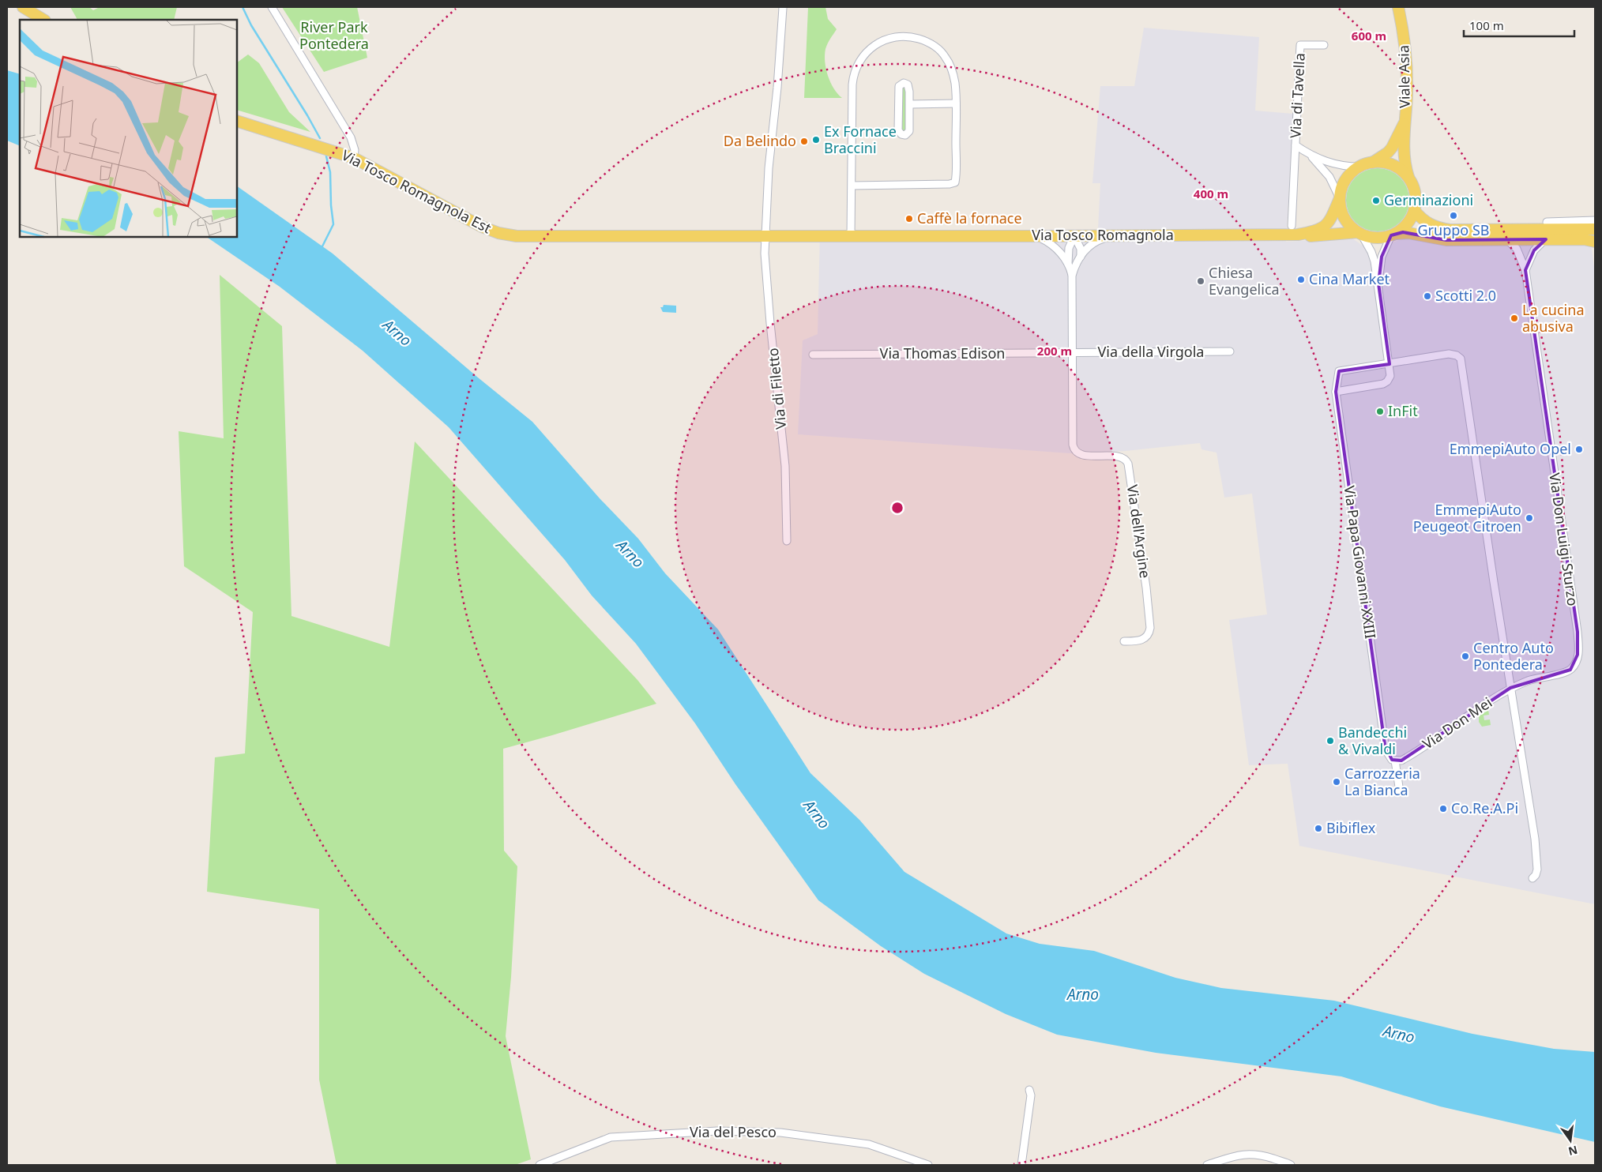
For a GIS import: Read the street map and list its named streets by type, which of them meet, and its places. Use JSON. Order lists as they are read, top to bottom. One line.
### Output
{"streets":{"main road":["Viale Asia","Via Tosco Romagnola Est","Via Tosco Romagnola"],"street":["Via di Tavella","Via della Virgola","Via Thomas Edison","Via di Filetto","Via dell'Argine","Via Don Luigi Sturzo","Via Papa Giovanni XXIII","Via Don Mei","Via del Pesco"]},"crossings":[["Viale Asia","Via di Tavella"],["Viale Asia","Via Tosco Romagnola"],["Via di Tavella","Via Tosco Romagnola"],["Via Tosco Romagnola Est","Via Tosco Romagnola"],["Via Tosco Romagnola Est","Via di Filetto"],["Via Tosco Romagnola","Via di Filetto"],["Via della Virgola","Via Thomas Edison"],["Via della Virgola","Via dell'Argine"],["Via Thomas Edison","Via dell'Argine"],["Via Don Luigi Sturzo","Via Don Mei"],["Via Papa Giovanni XXIII","Via Don Mei"]],"water":["Arno"],"parks":["River Park Pontedera"],"places":["Ex Fornace Braccini","Da Belindo","Germinazioni","Gruppo SB","Caffè la fornace","Cina Market","Chiesa Evangelica","Scotti 2.0","La cucina abusiva","InFit","EmmepiAuto Opel","EmmepiAuto Peugeot Citroen","Centro Auto Pontedera","Bandecchi & Vivaldi","Carrozzeria La Bianca","Co.Re.A.Pi","Bibiflex"],"scale_bar":"100 m","north":"bottom","rings":["600 m","400 m","200 m"]}
